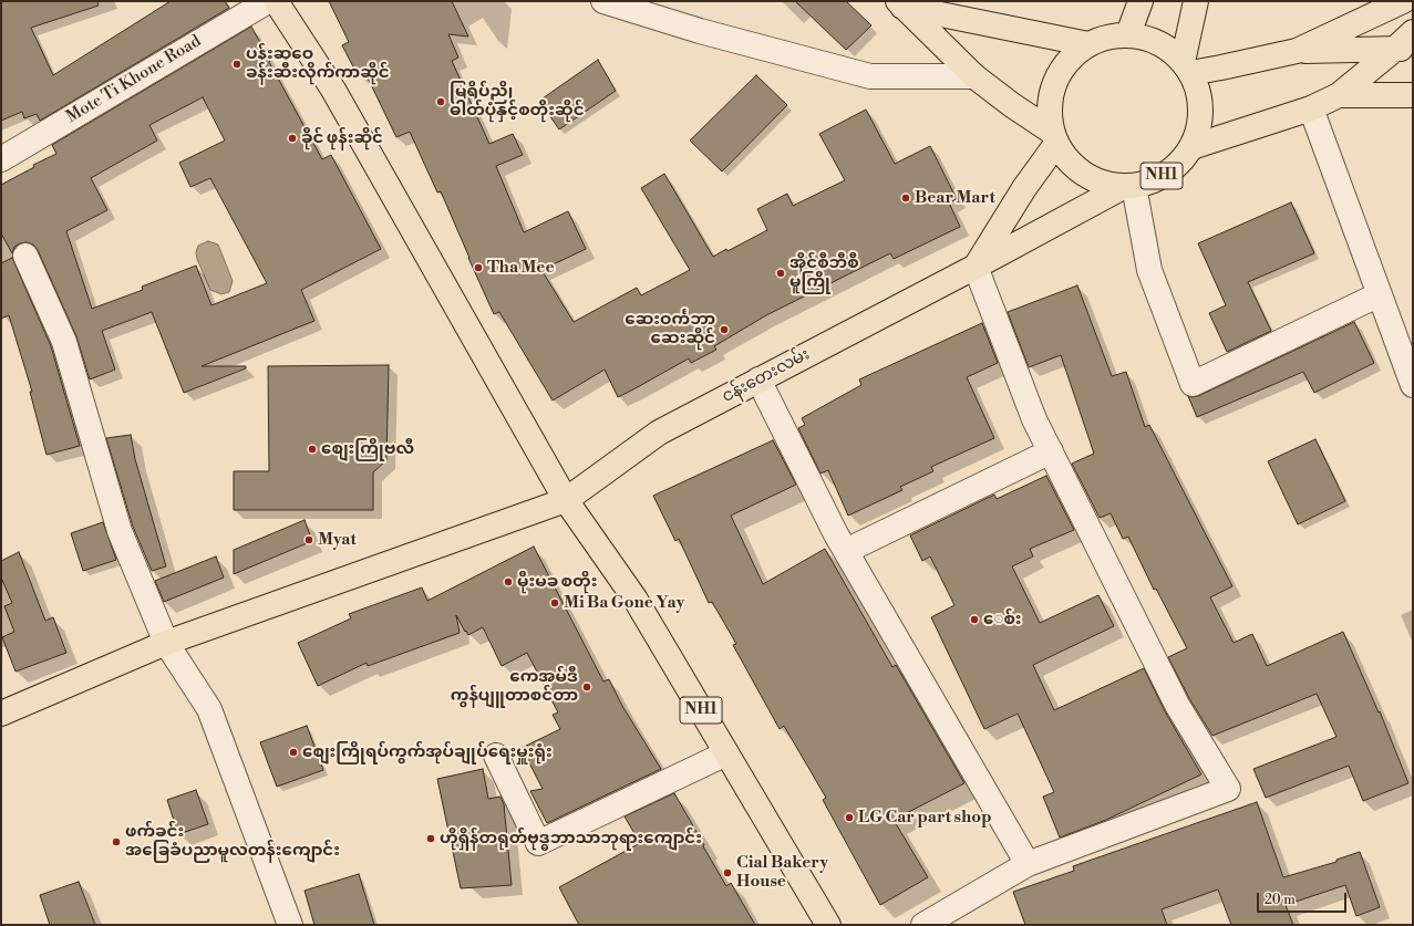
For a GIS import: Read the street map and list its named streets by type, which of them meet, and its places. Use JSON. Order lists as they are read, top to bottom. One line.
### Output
{"streets":{"main road":["NH1","ငန်းတေးလမ်း"],"street":["Mote Ti Khone Road"]},"crossings":[["NH1","ငန်းတေးလမ်း"]],"places":["ပန်းဆုဝေ ခန်းဆီးလိုက်ကာဆိုင်","မြရိပ်ညို ဓါတ်ပုံနှင့်စတိုးဆိုင်","ခိုင် ဖုန်းဆိုင်","Bear Mart","Tha Mee","အိုင်စီဘီစီ မူကြို","ဆေးဝင်္ကဘာ ဆေးဆိုင်","စျေးကြိုဗလီ","Myat","မိုးမခ စတိုး","Mi Ba Gone Yay","ေစ်း","ကေအမ်ဒီ ကွန်ပျူတာစင်တာ","စျေးကြိုရပ်ကွက်အုပ်ချုပ်ရေးမှူးရုံး","LG Car part shop","ဟိုရှိန်တရုတ်ဗုဒ္ဓဘာသာဘုရားကျောင်း","ဖက်ခင်း အခြေခံပညာမူလတန်းကျောင်း","Cial Bakery House"],"scale_bar":"20 m"}
